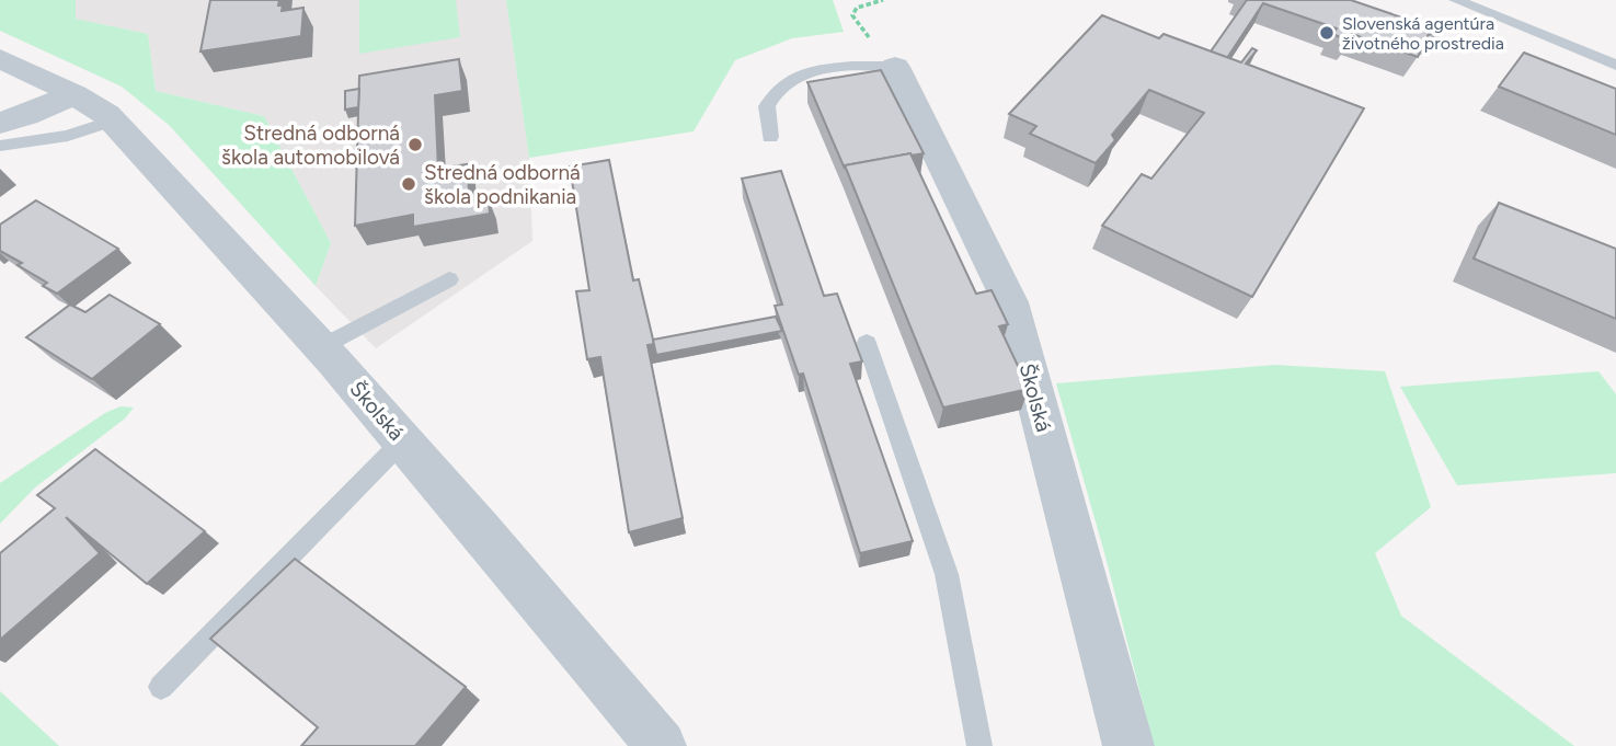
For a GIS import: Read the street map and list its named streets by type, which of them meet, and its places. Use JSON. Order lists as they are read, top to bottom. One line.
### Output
{"streets":{"street":["Školská"]},"places":["Slovenská agentúra životného prostredia","Stredná odborná škola automobilová","Stredná odborná škola podnikania"]}
